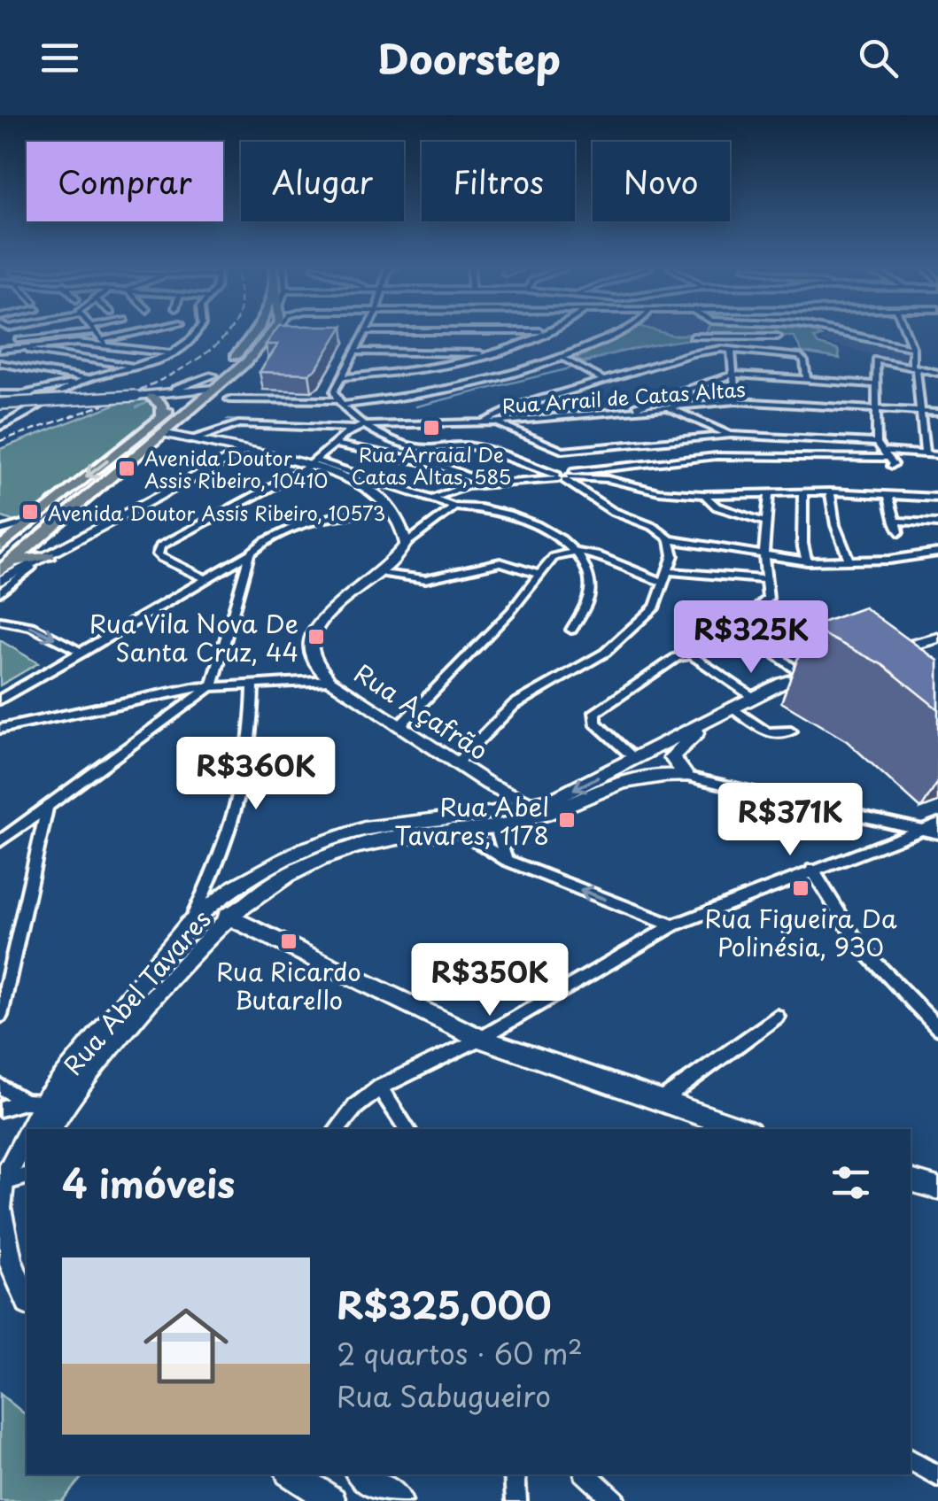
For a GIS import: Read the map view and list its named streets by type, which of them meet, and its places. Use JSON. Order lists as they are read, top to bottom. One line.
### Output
{"streets":{"street":["Rua Arrail de Catas Altas","Rua Açafrão","Rua Abel Tavares"]},"crossings":[["Rua Açafrão","Rua Abel Tavares"]],"places":{"transit":["Rua Arraial De Catas Altas, 585","Avenida Doutor Assis Ribeiro, 10410","Avenida Doutor Assis Ribeiro, 10573","Rua Vila Nova De Santa Cruz, 44","Rua Abel Tavares, 1178","Rua Figueira Da Polinésia, 930","Rua Ricardo Butarello"]},"page":{"header":"Doorstep","chip":["Comprar","Alugar","Filtros","Novo"],"price":["R$325K","R$360K","R$371K","R$350K"],"heading":"4 imóveis","list":[{"name":"R$325,000","note":"2 quartos · 60 m² · Rua Sabugueiro"}]}}
